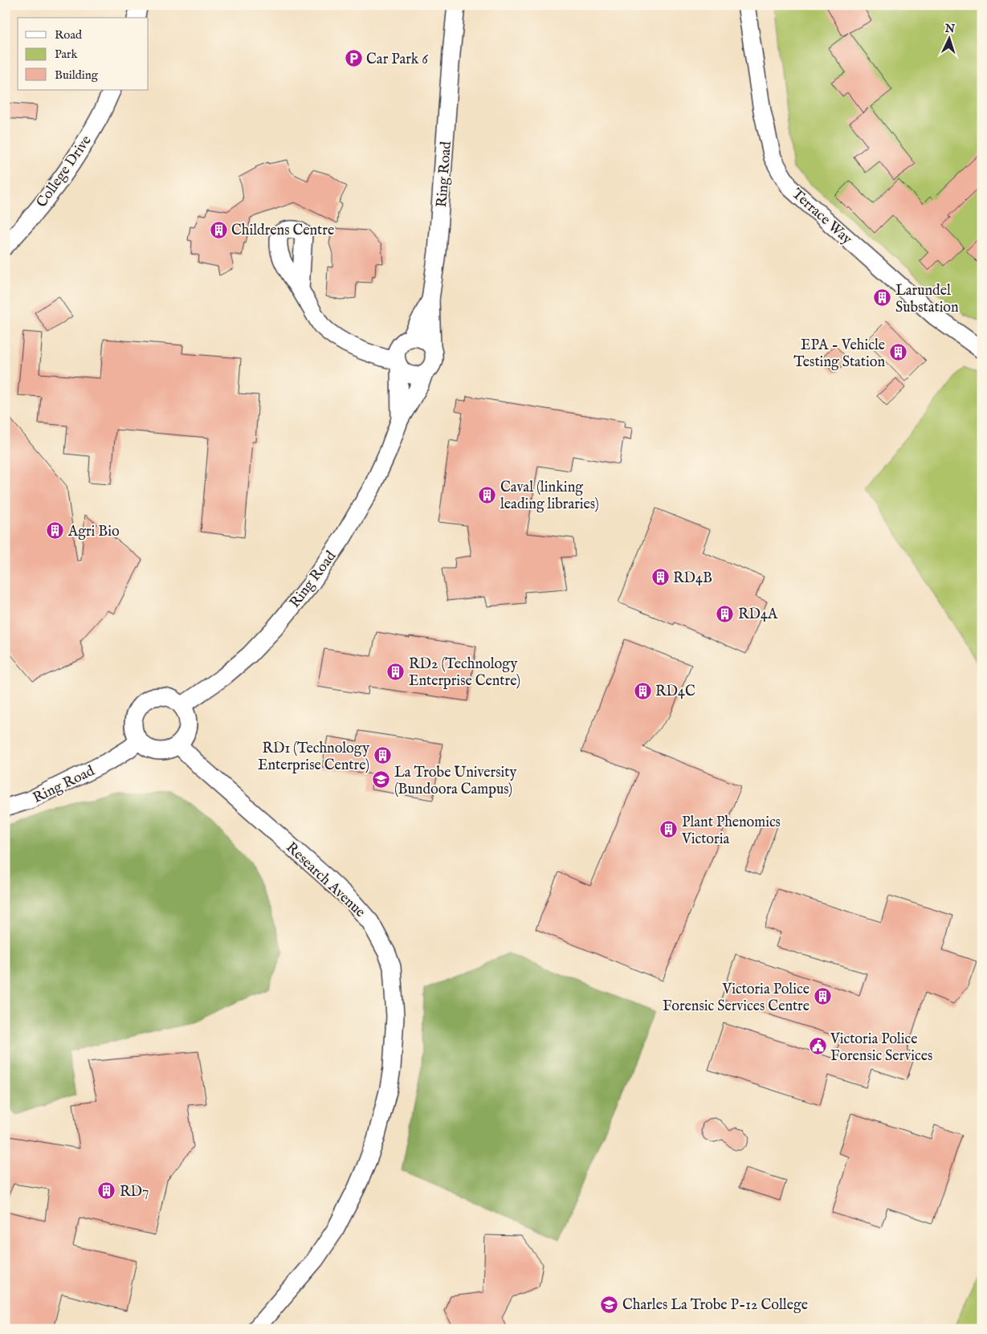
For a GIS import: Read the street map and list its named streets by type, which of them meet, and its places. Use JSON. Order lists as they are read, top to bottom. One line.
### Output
{"streets":{"street":["College Drive","Ring Road","Terrace Way","Research Avenue"]},"crossings":[["Ring Road","Research Avenue"]],"places":{"parking":["Car Park 6"],"building":["Childrens Centre","Larundel Substation","EPA - Vehicle Testing Station","Caval (linking leading libraries)","Agri Bio","RD4B","RD4A","RD2 (Technology Enterprise Centre)","RD4C","RD1 (Technology Enterprise Centre)","Plant Phenomics Victoria","Victoria Police Forensic Services Centre","RD7"],"school or university":["La Trobe University (Bundoora Campus)","Charles La Trobe P-12 College"],"public building":["Victoria Police Forensic Services"]},"legend":["Road","Park","Building"],"north":"top"}
